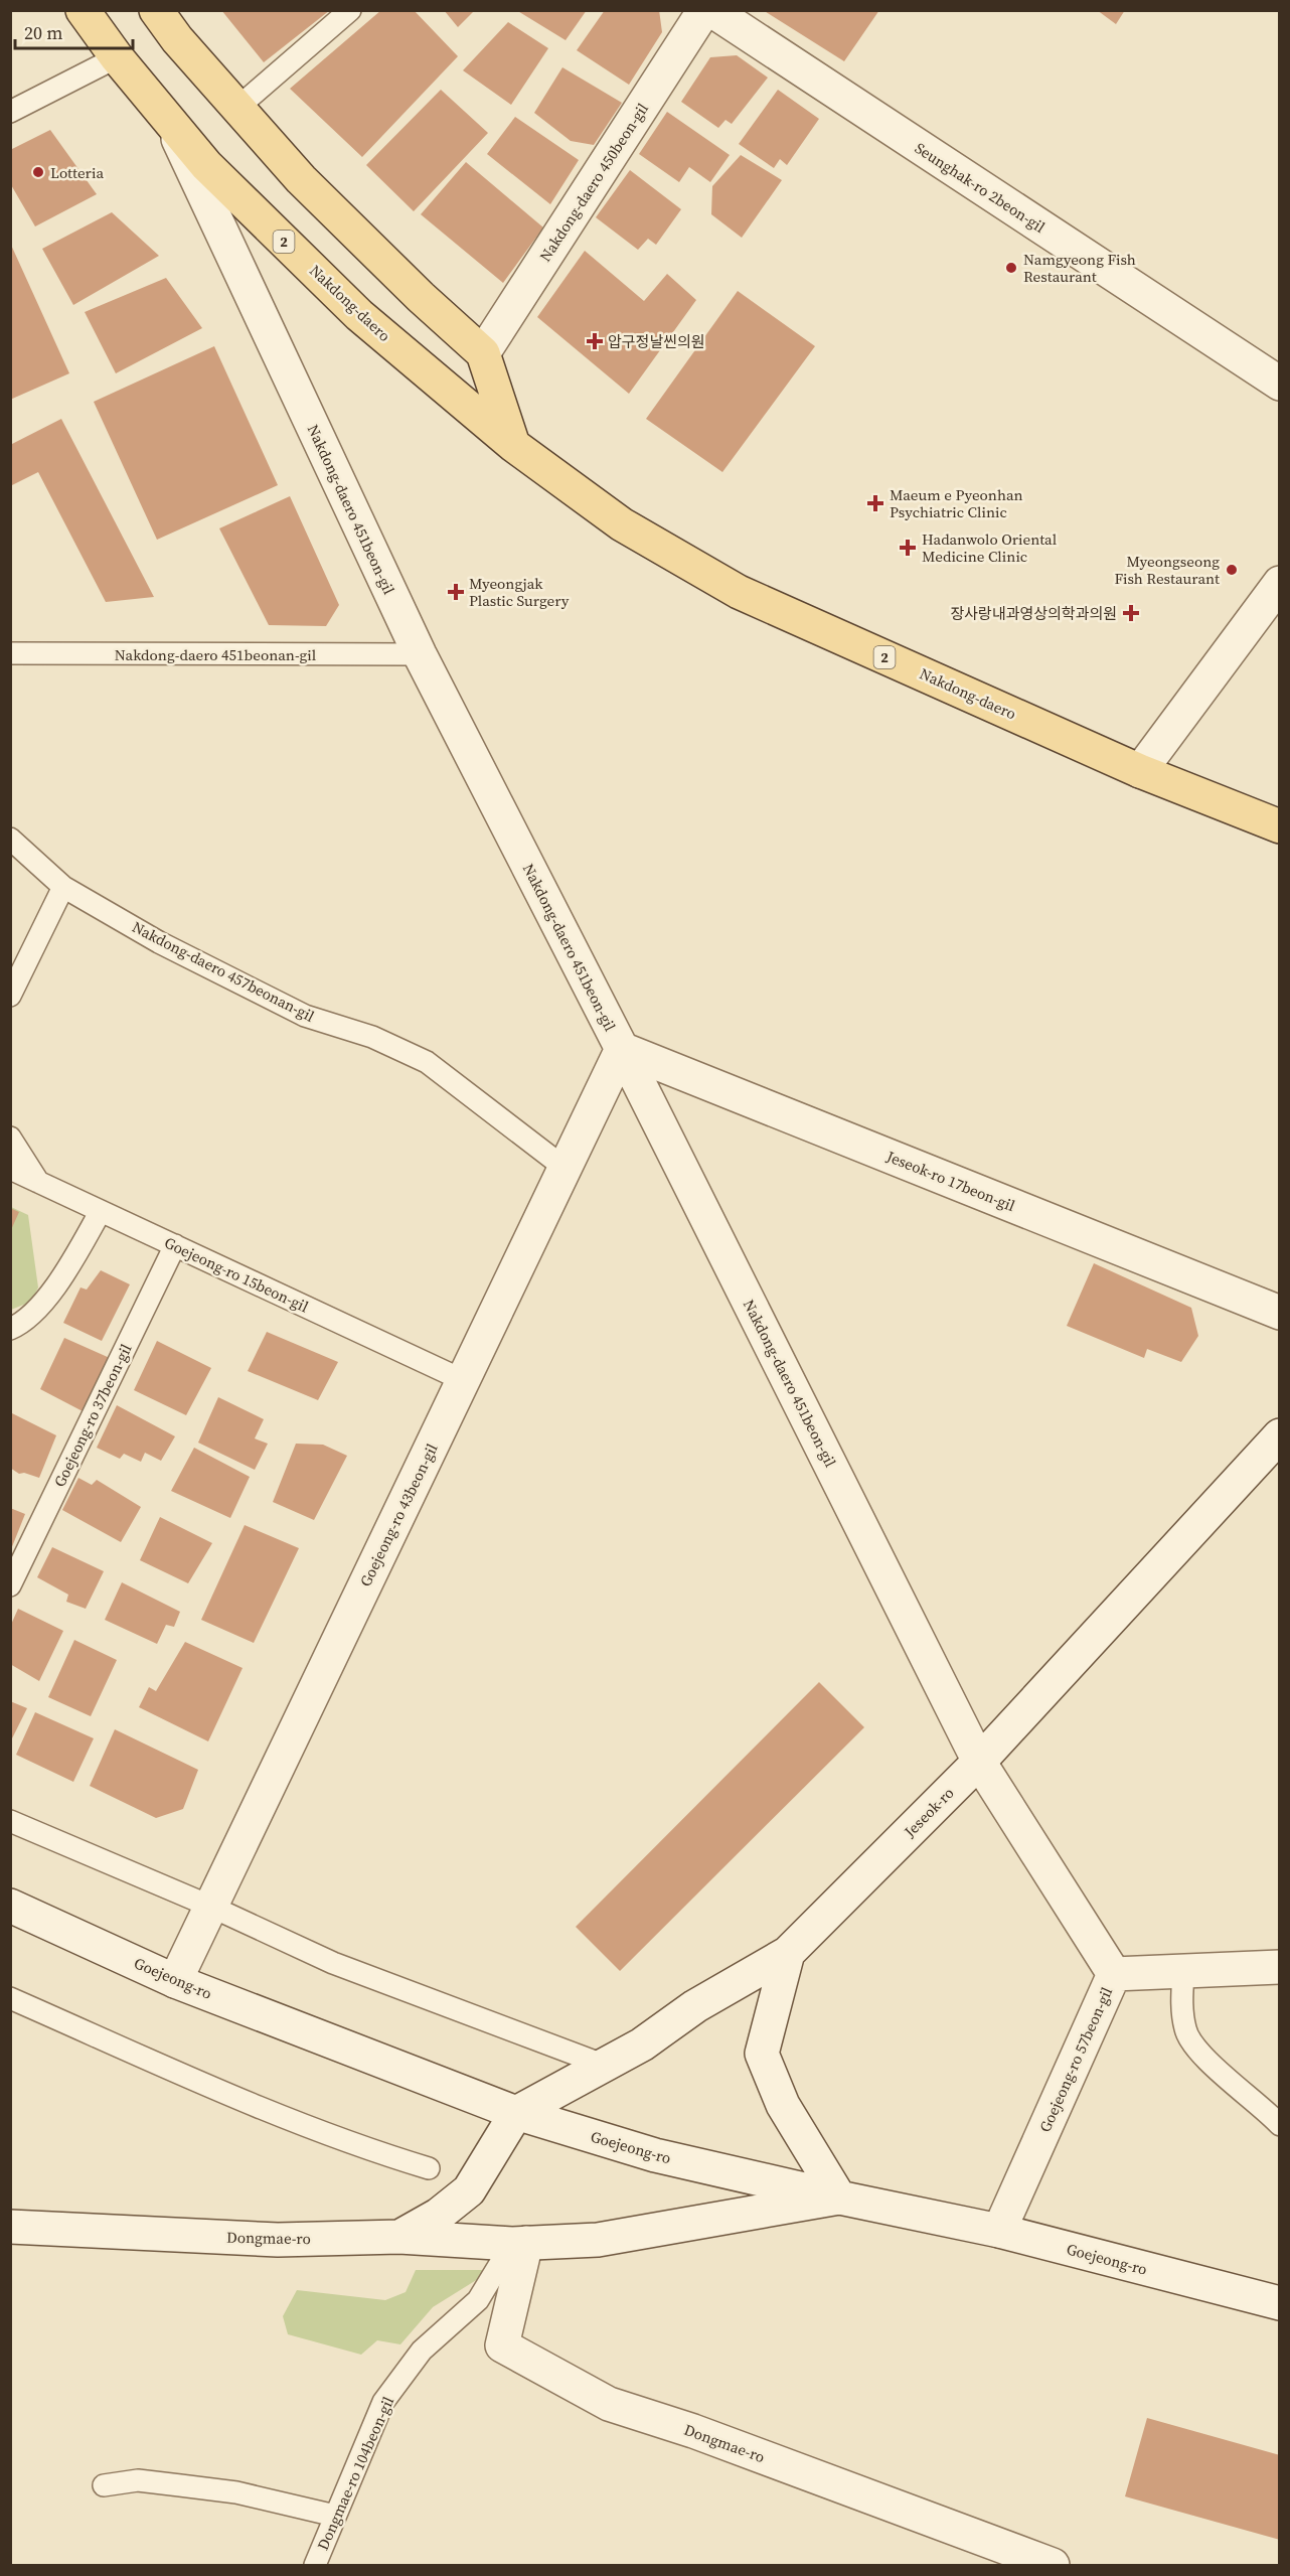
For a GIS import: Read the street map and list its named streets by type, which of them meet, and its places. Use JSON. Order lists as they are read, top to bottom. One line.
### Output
{"streets":{"main road":["2","Nakdong-daero"],"street":["Nakdong-daero 450beon-gil","Seunghak-ro 2beon-gil","Nakdong-daero 451beon-gil","Jeseok-ro 17beon-gil","Goejeong-ro 43beon-gil","Jeseok-ro","Goejeong-ro","Goejeong-ro 57beon-gil","Dongmae-ro"],"lane":["Nakdong-daero 451beonan-gil","Nakdong-daero 457beonan-gil","Goejeong-ro 15beon-gil","Goejeong-ro 37beon-gil","Dongmae-ro 104beon-gil"]},"crossings":[["Nakdong-daero","Nakdong-daero 451beon-gil"],["Nakdong-daero 451beon-gil","Nakdong-daero 451beonan-gil"],["Nakdong-daero 451beon-gil","Jeseok-ro 17beon-gil"],["Nakdong-daero 451beon-gil","Goejeong-ro 43beon-gil"],["Nakdong-daero 451beon-gil","Jeseok-ro"],["Nakdong-daero 451beon-gil","Goejeong-ro 57beon-gil"],["Nakdong-daero 457beonan-gil","Goejeong-ro 43beon-gil"],["Jeseok-ro 17beon-gil","Goejeong-ro 43beon-gil"],["Goejeong-ro 15beon-gil","Goejeong-ro 37beon-gil"],["Goejeong-ro 15beon-gil","Goejeong-ro 43beon-gil"],["Goejeong-ro 43beon-gil","Goejeong-ro"],["Jeseok-ro","Goejeong-ro"],["Goejeong-ro","Goejeong-ro 57beon-gil"],["Goejeong-ro","Dongmae-ro"],["Dongmae-ro","Dongmae-ro 104beon-gil"]],"places":{"other":["Lotteria","Namgyeong Fish Restaurant","Myeongseong Fish Restaurant"],"health":["압구정날씬의원","Maeum e Pyeonhan Psychiatric Clinic","Hadanwolo Oriental Medicine Clinic","Myeongjak Plastic Surgery","장사랑내과영상의학과의원"]},"scale_bar":"20 m"}
